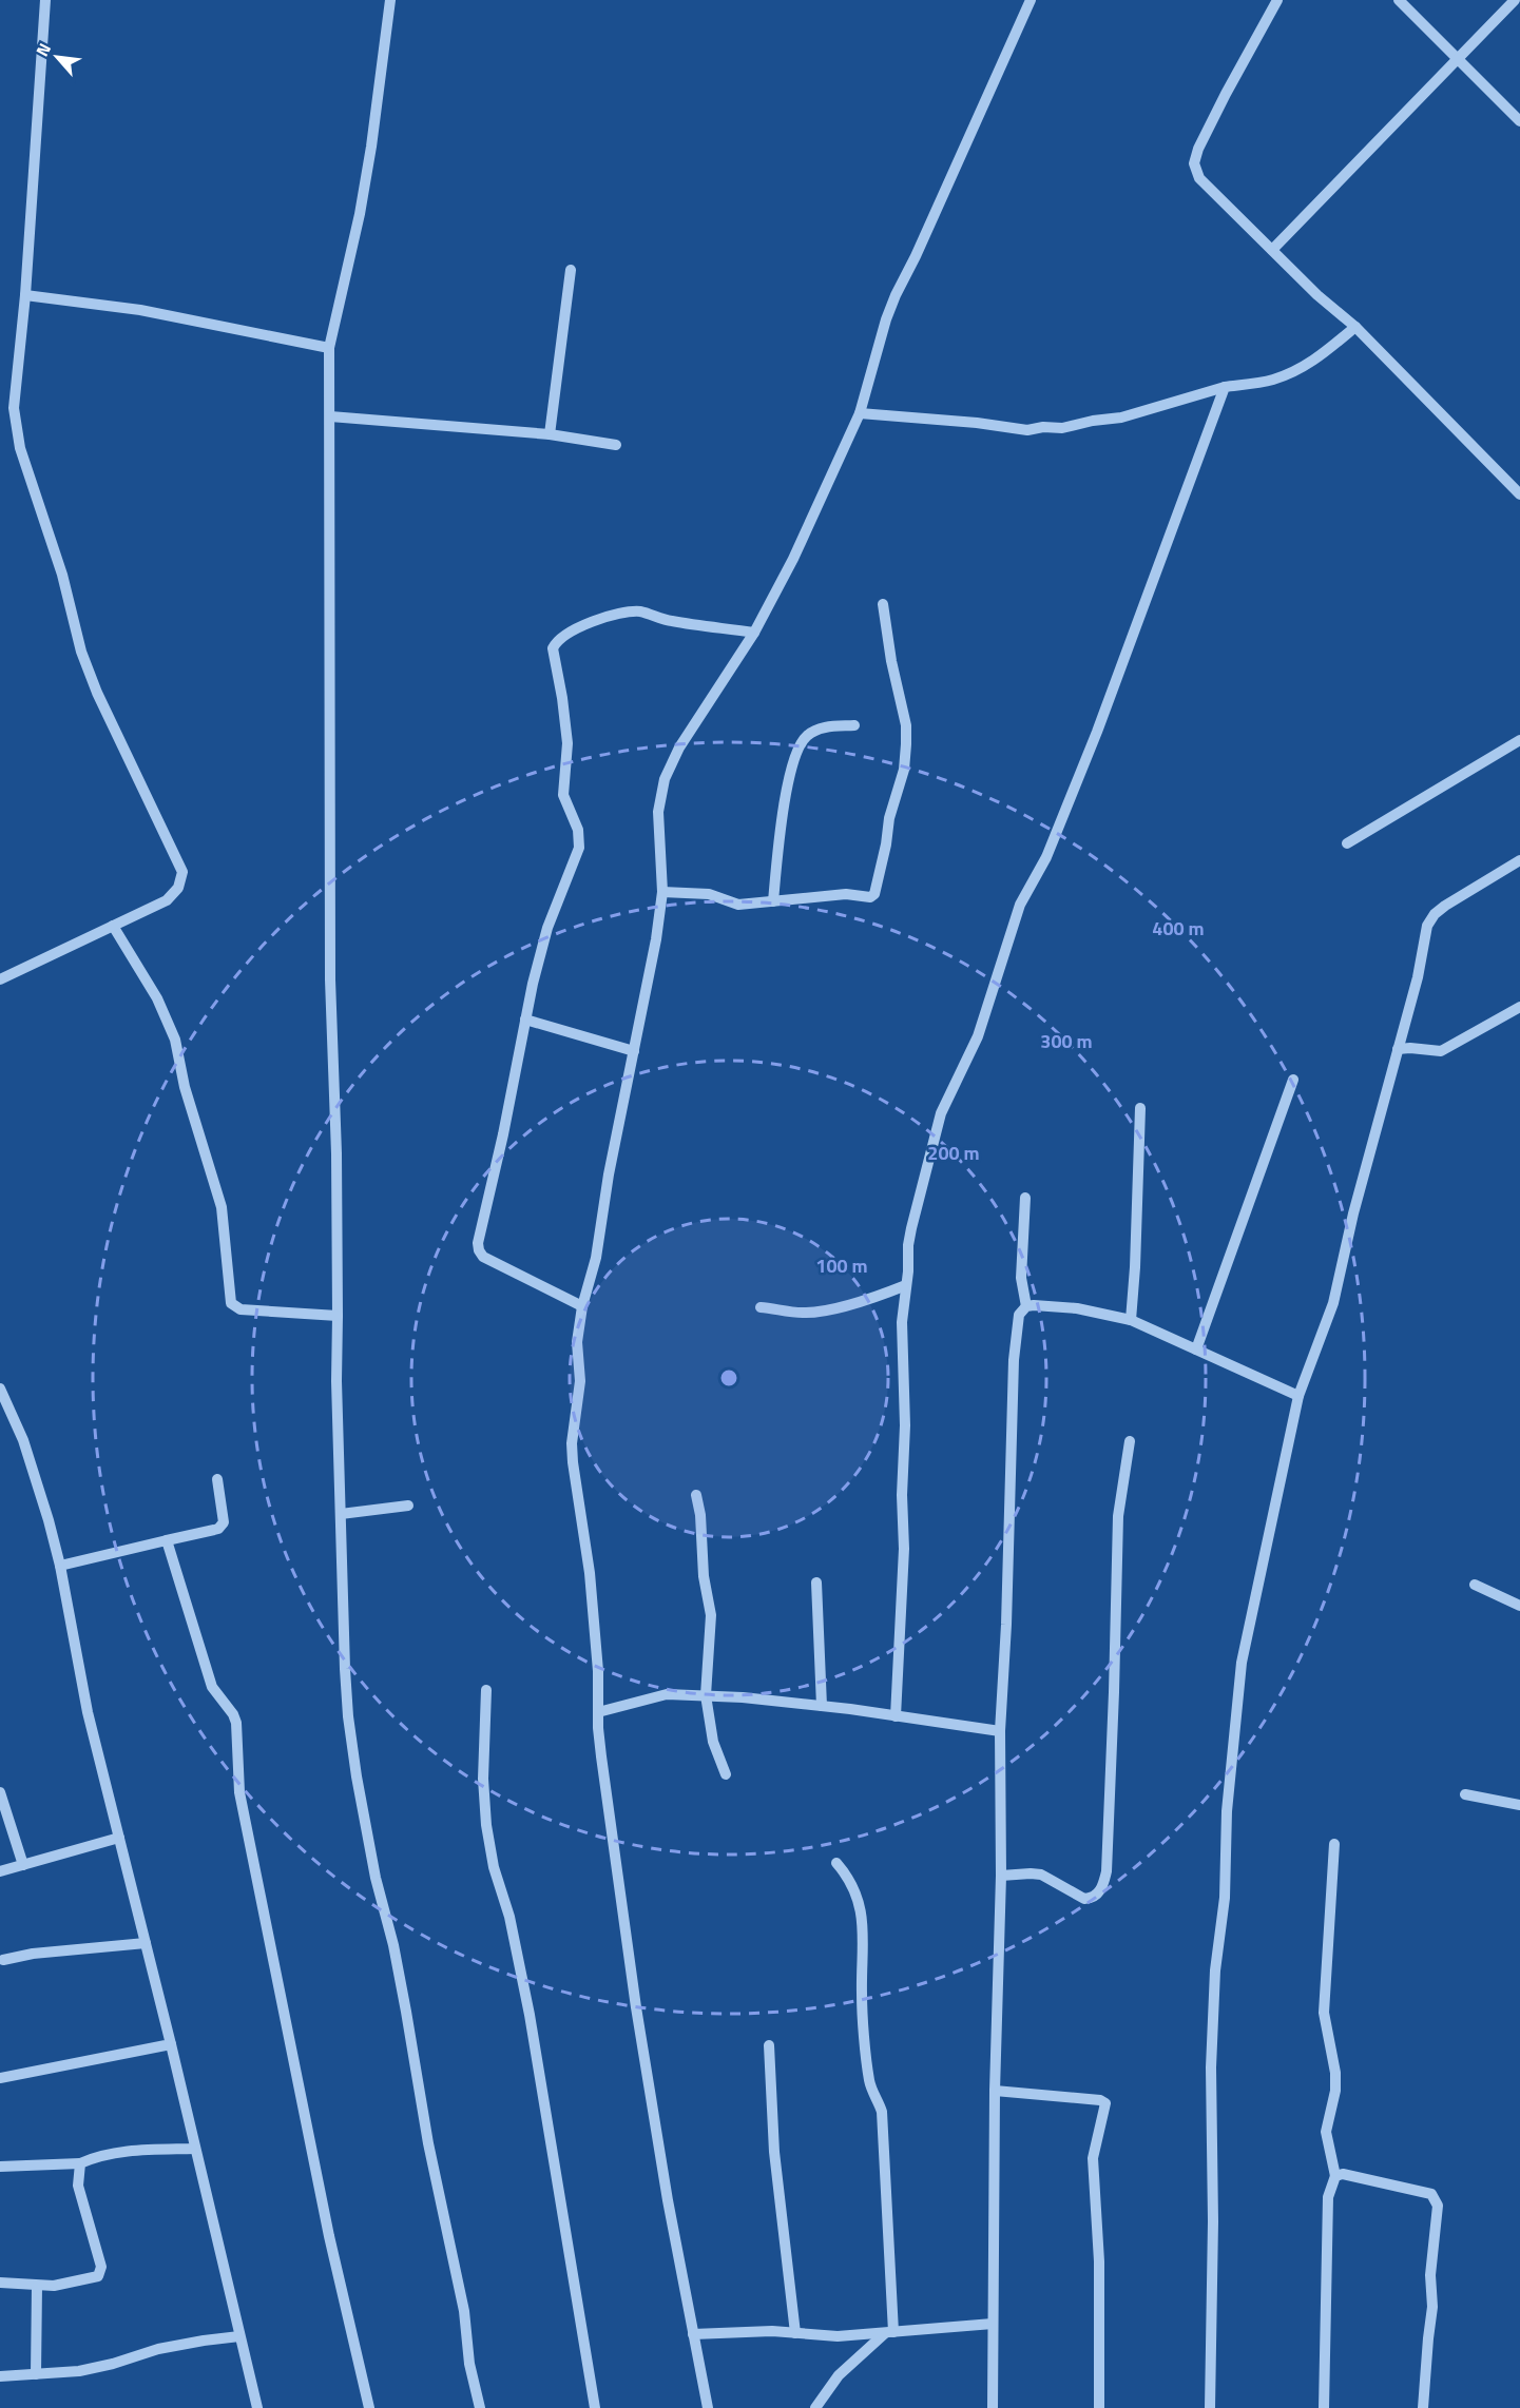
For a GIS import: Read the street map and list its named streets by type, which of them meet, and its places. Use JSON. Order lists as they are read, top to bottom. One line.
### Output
{"north":"top left","rings":["400 m","300 m","200 m","100 m"]}
